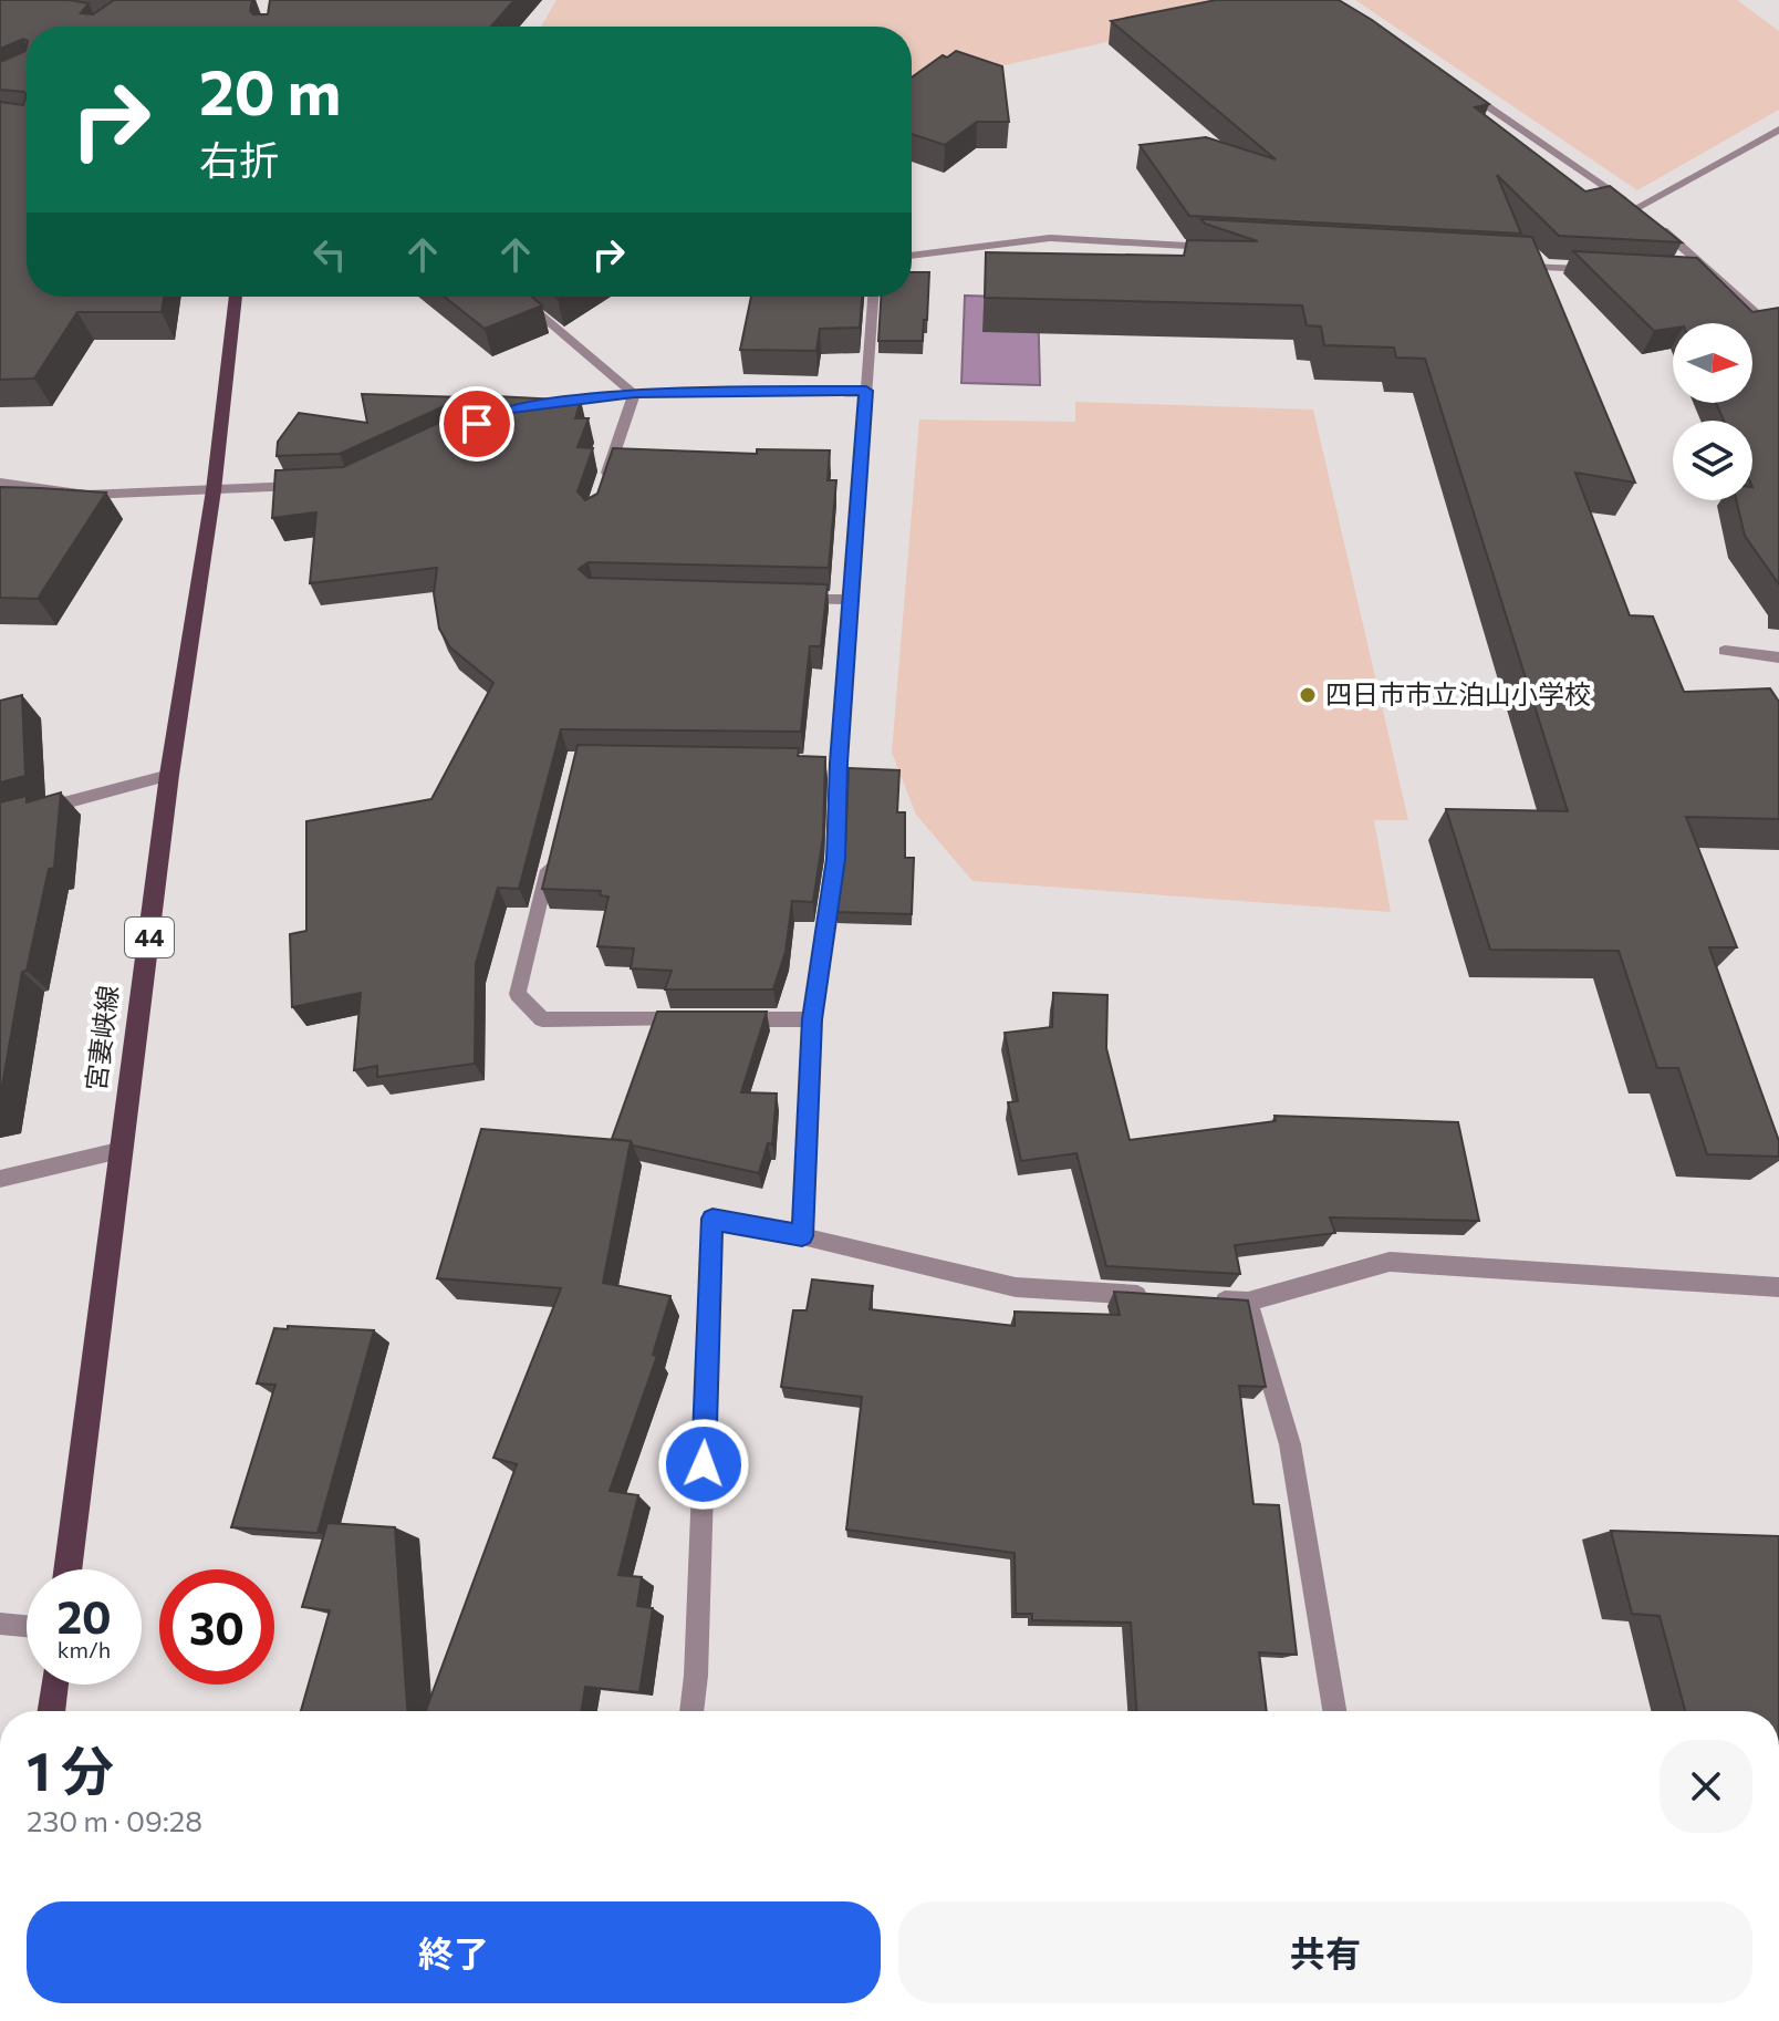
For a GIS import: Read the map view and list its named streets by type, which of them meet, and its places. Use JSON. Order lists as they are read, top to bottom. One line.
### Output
{"streets":{"main road":["44","宮妻峡線"]},"places":["四日市市立泊山小学校"],"north":"right","page":{"turn":["20 m","右折"],"speed":"20 km/h","limit":"30","heading":["1 分","230 m · 09:28"],"buttons":["終了","共有"]}}
